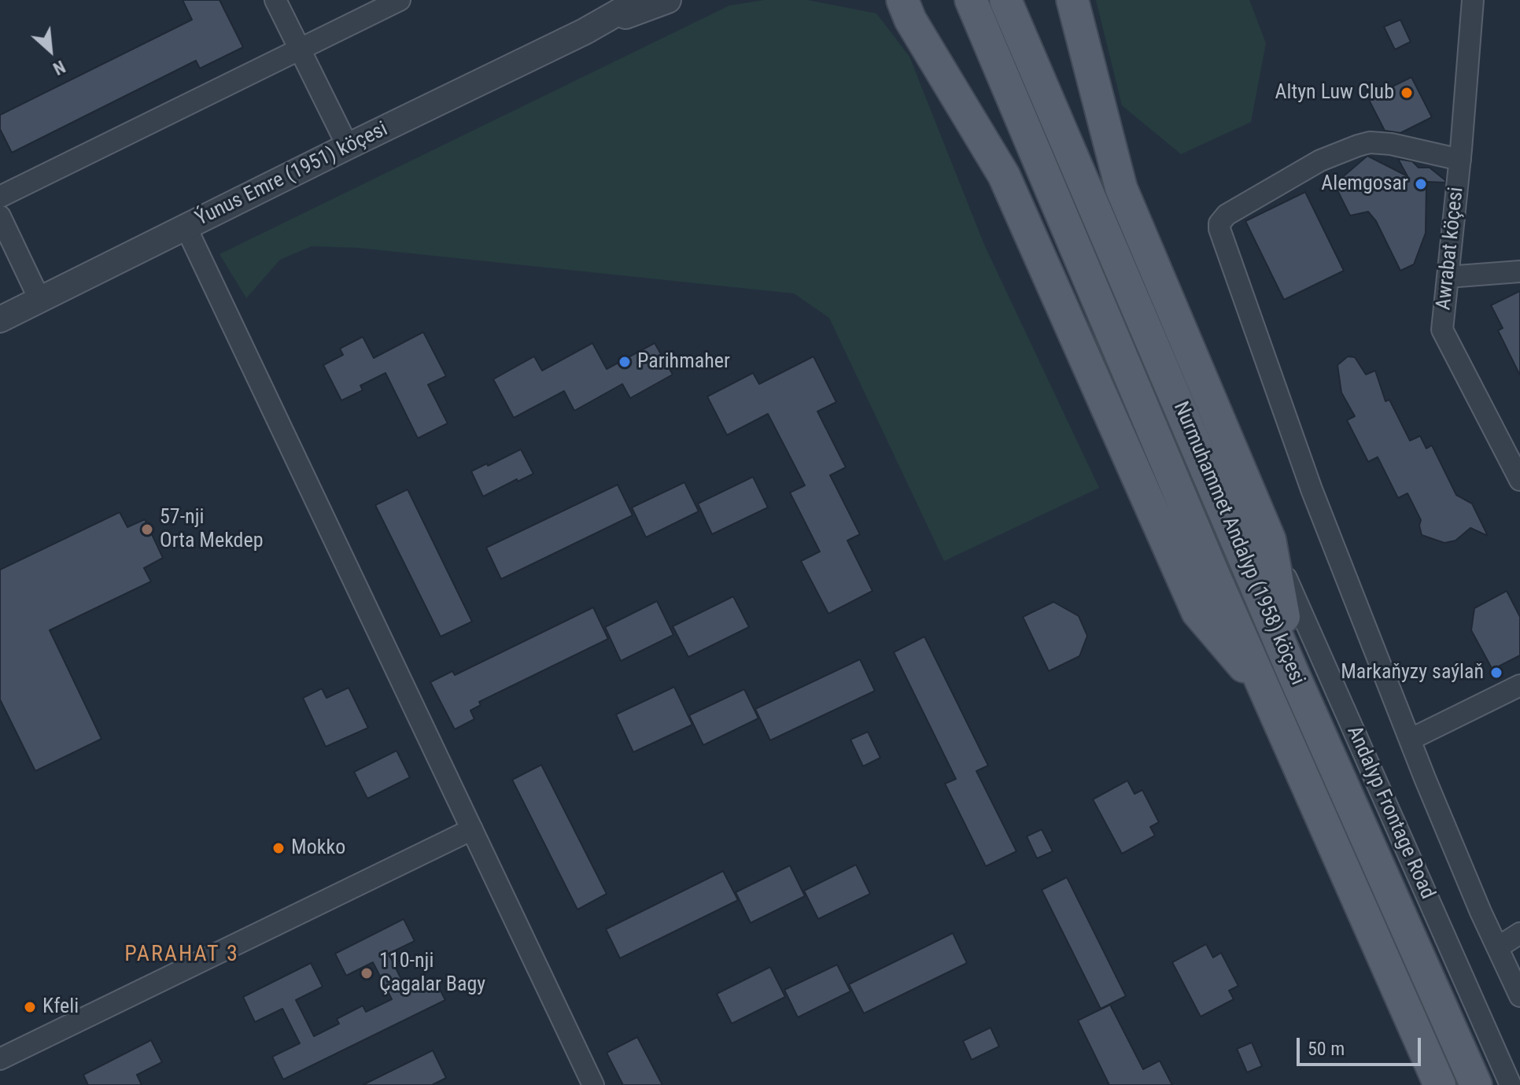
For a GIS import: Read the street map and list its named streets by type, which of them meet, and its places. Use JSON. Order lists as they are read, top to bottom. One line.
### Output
{"streets":{"main road":["Nurmuhammet Andalyp (1958) köçesi"],"street":["Ýunus Emre (1951) köçesi","Awrabat köçesi","Andalyp Frontage Road"]},"districts":["PARAHAT 3"],"places":["Altyn Luw Club","Alemgosar","Parihmaher","57-nji Orta Mekdep","Markaňyzy saýlaň","Mokko","110-nji Çagalar Bagy","Kfeli"],"scale_bar":"50 m","north":"bottom right"}
